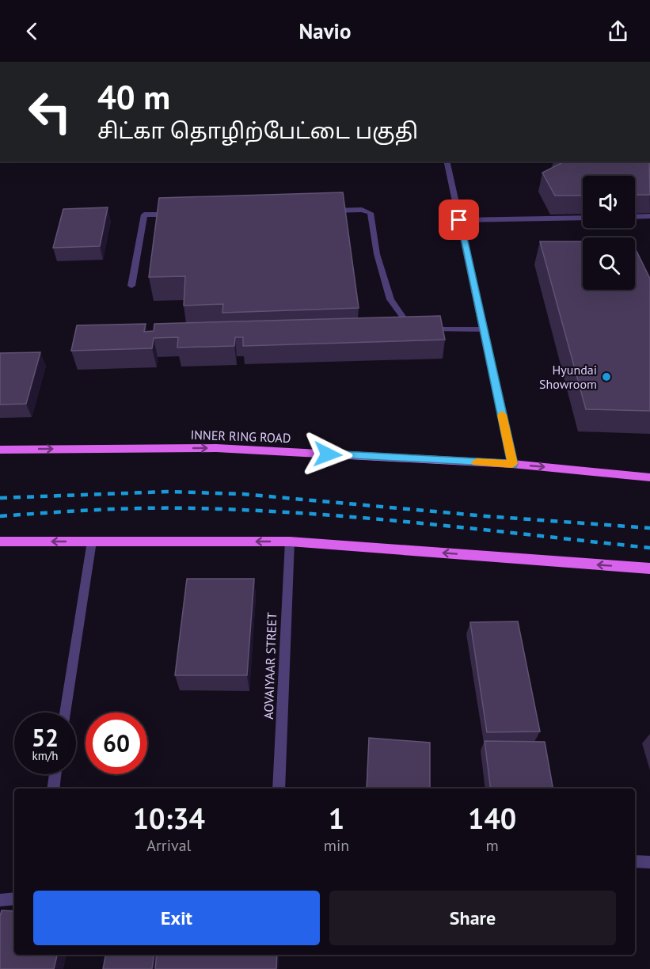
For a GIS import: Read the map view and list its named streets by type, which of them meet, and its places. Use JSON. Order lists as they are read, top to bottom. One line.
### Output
{"streets":{"main road":["INNER RING ROAD"],"street":["AOVAIYAAR STREET"]},"places":["Hyundai Showroom"],"page":{"header":"Navio","turn":["40 m","சிட்கா தொழிற்பேட்டை பகுதி"],"speed":"52 km/h","limit":"60","eta":["10:34","Arrival","1","min","140","m"],"buttons":["Exit","Share"]}}
